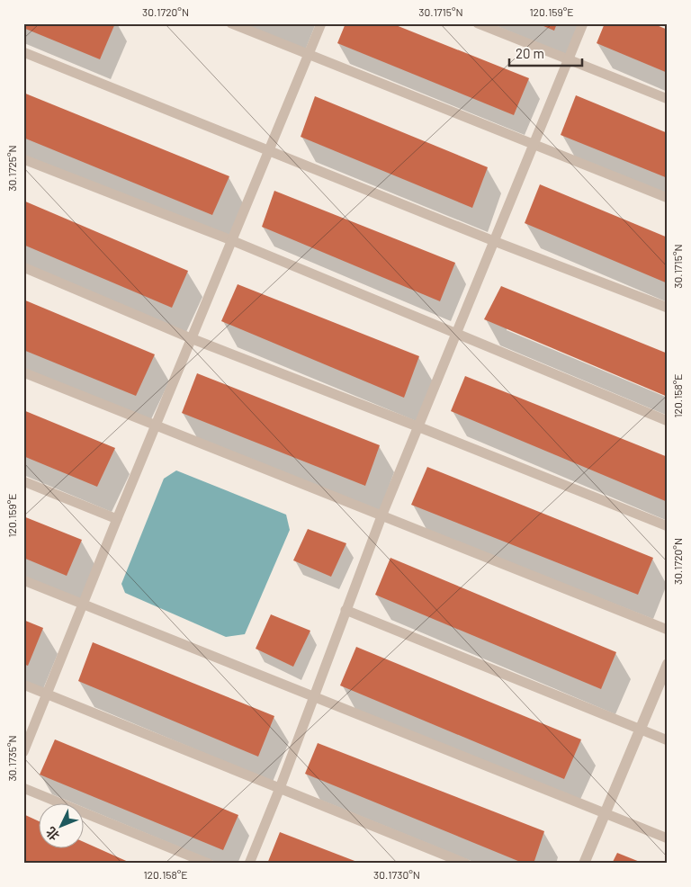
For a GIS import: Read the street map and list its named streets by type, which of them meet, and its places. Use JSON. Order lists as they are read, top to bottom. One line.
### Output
{"scale_bar":"20 m","north":"bottom left","coordinates":["30.1720°N","30.1715°N","120.159°E","30.1725°N","120.158°E","30.1735°N","30.1730°N"]}
